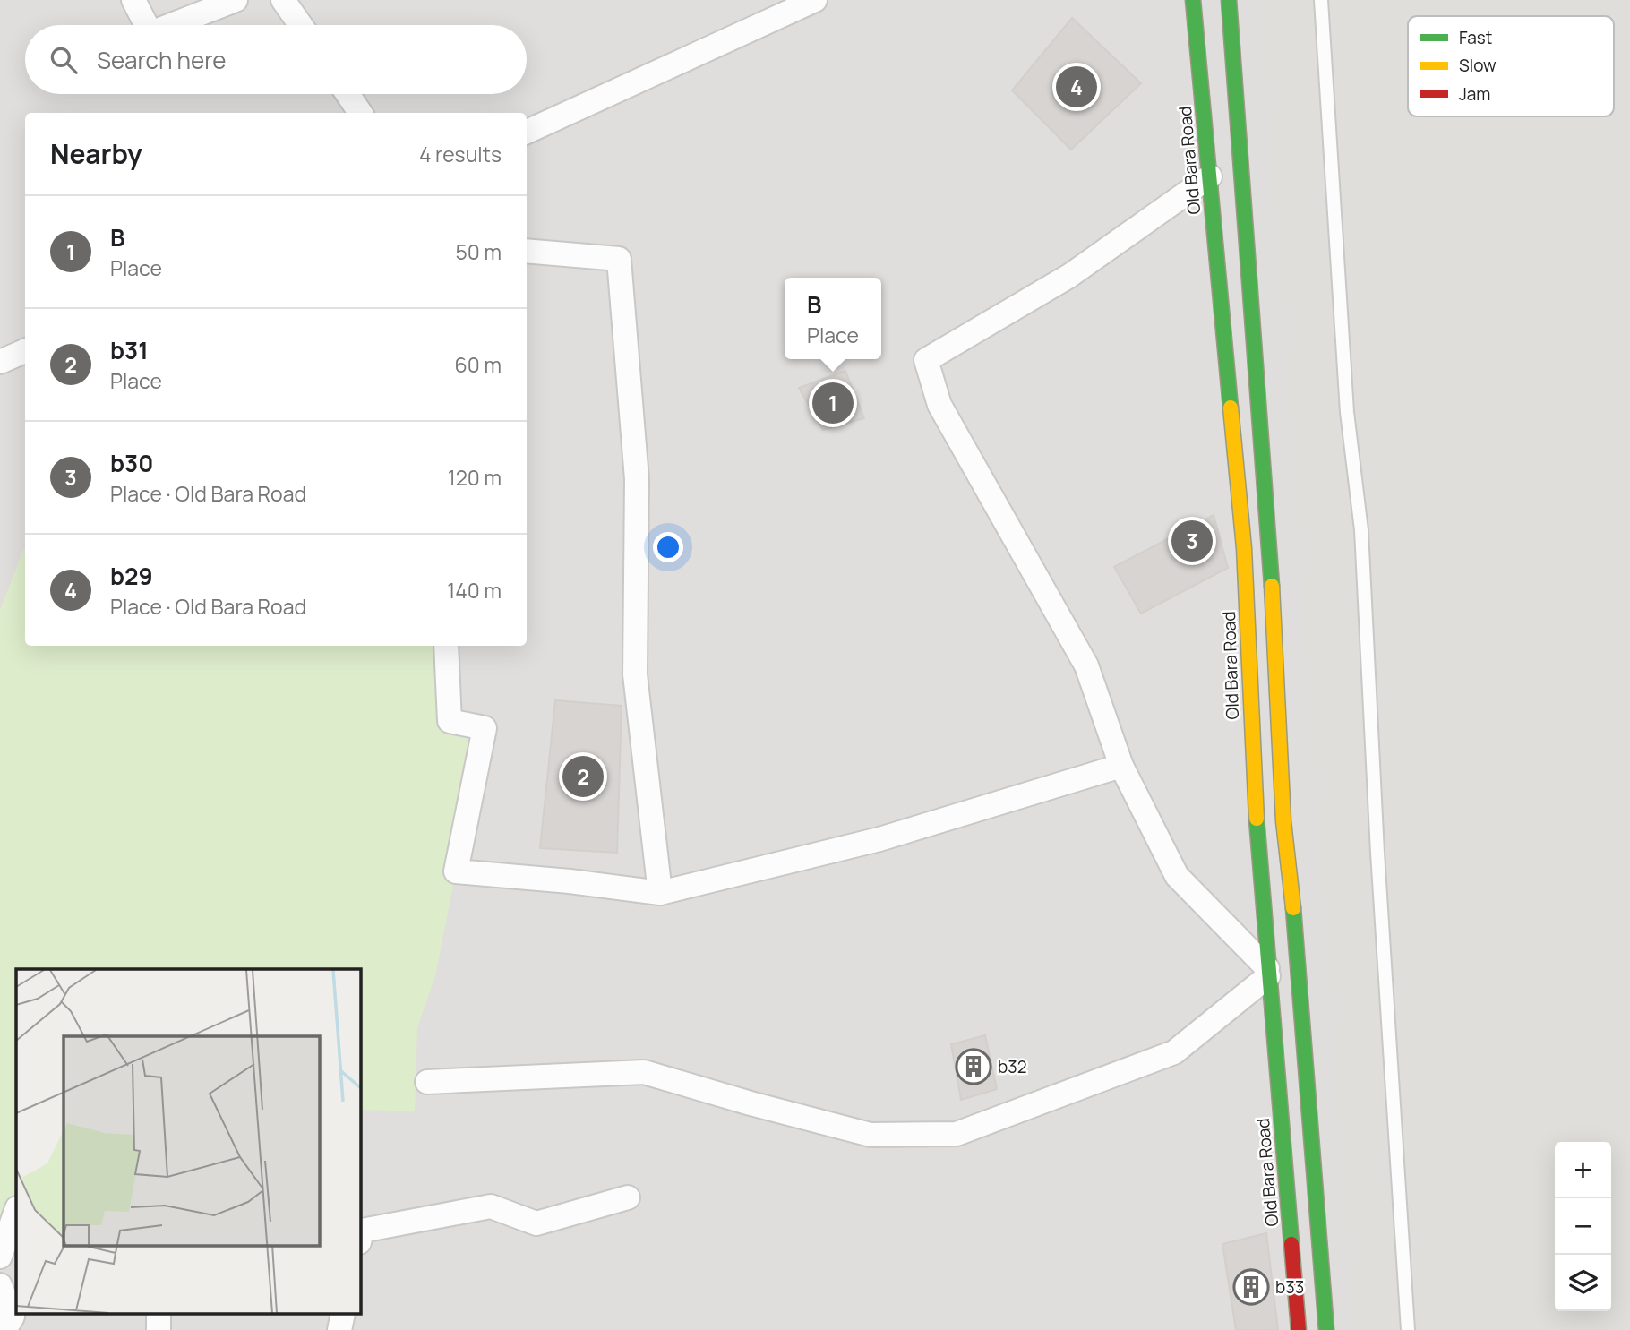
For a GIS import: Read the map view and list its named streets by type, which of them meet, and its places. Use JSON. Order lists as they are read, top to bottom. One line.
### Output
{"streets":{"main road":["Old Bara Road"]},"places":{"building":["b32","b33"]},"legend":["Fast","Slow","Jam"],"page":{"search":"Search here","pins":["4","1","3","2"],"heading":["Nearby","4 results"],"list":[{"mark":"1","name":"B","note":"Place","value":"50 m"},{"mark":"2","name":"b31","note":"Place","value":"60 m"},{"mark":"3","name":"b30","note":"Place · Old Bara Road","value":"120 m"},{"mark":"4","name":"b29","note":"Place · Old Bara Road","value":"140 m"}],"popup":["B","Place"],"map_buttons":["+","−"]}}
